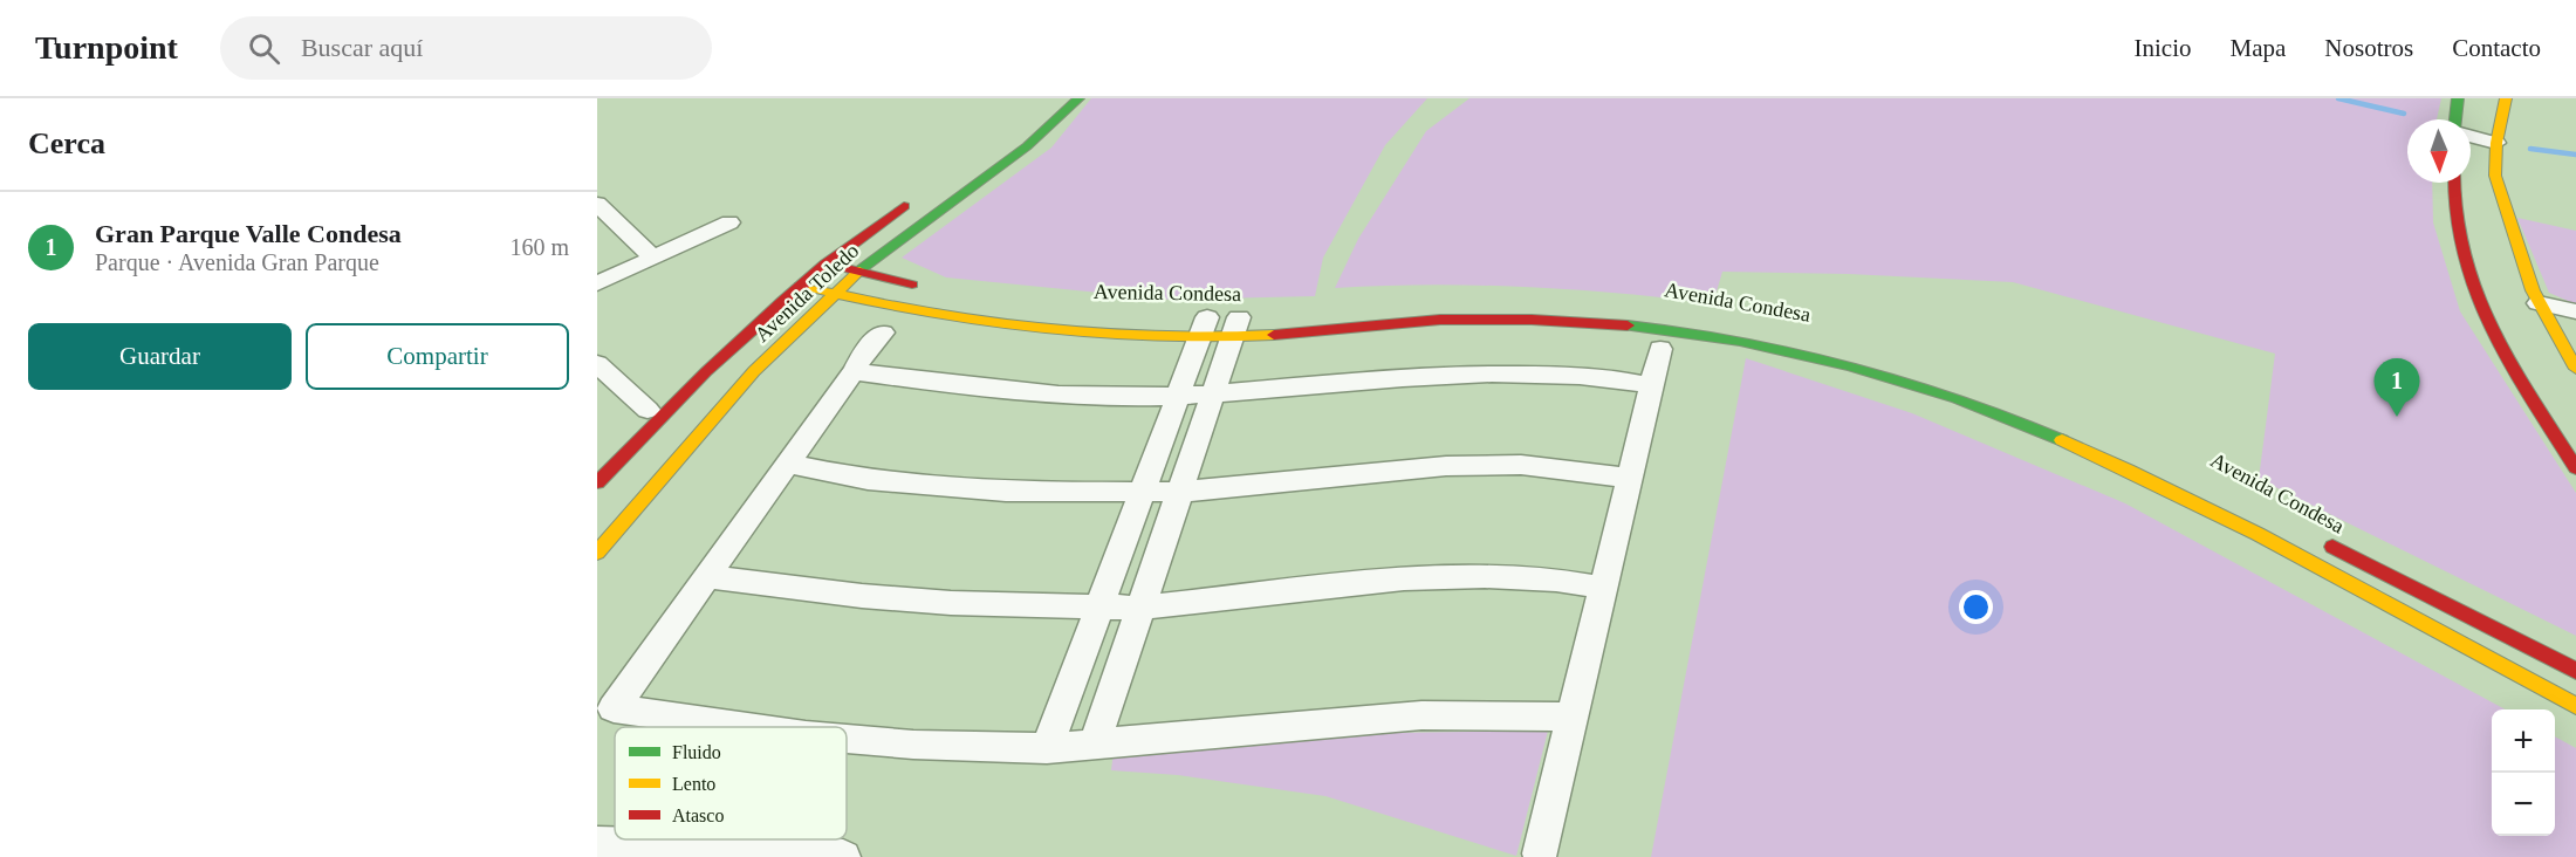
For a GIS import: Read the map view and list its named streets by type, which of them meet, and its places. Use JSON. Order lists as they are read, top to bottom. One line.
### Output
{"streets":{"street":["Avenida Toledo","Avenida Condesa"]},"crossings":[["Avenida Toledo","Avenida Condesa"]],"legend":["Fluido","Lento","Atasco"],"north":"bottom","page":{"header":"Turnpoint","search":"Buscar aquí","nav":["Inicio","Mapa","Nosotros","Contacto"],"heading":"Cerca","list":[{"mark":"1","name":"Gran Parque Valle Condesa","note":"Parque · Avenida Gran Parque","value":"160 m"}],"buttons":["Guardar","Compartir"],"pins":"1","map_buttons":["+","−"]}}
